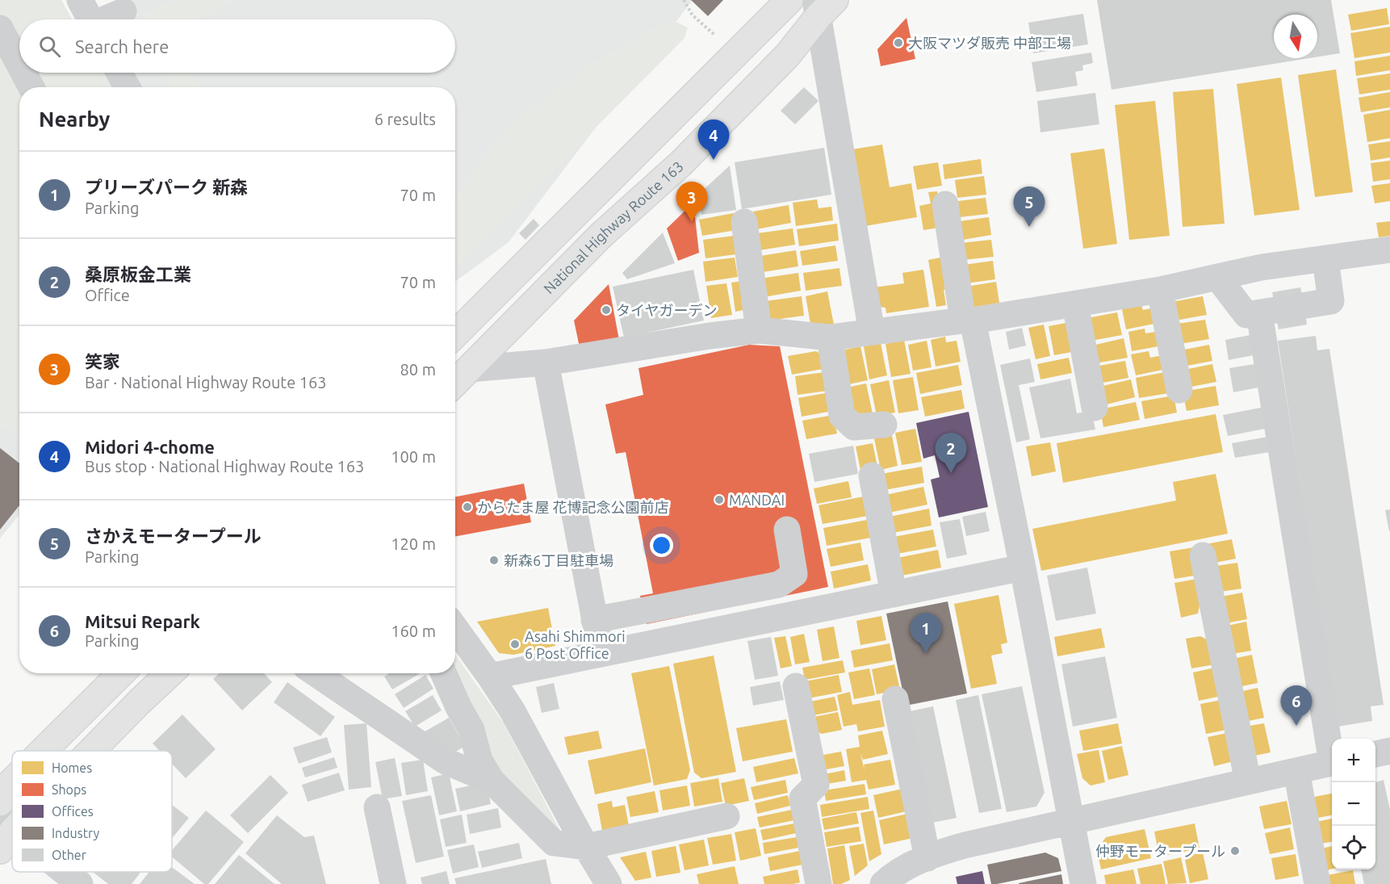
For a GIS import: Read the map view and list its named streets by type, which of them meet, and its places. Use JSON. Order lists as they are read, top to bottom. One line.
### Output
{"streets":{"highway":["National Highway Route 163"]},"places":["大阪マツダ販売 中部工場","タイヤガーデン","MANDAI","からたま屋 花博記念公園前店","新森6丁目駐車場","Asahi Shimmori 6 Post Office","仲野モータープール"],"legend":["Homes","Shops","Offices","Industry","Other"],"north":"bottom","page":{"search":"Search here","heading":["Nearby","6 results"],"pins":["4","3","5","2","1","6"],"list":[{"mark":"1","name":"プリーズパーク 新森","note":"Parking","value":"70 m"},{"mark":"2","name":"桑原板金工業","note":"Office","value":"70 m"},{"mark":"3","name":"笑家","note":"Bar · National Highway Route 163","value":"80 m"},{"mark":"4","name":"Midori 4-chome","note":"Bus stop · National Highway Route 163","value":"100 m"},{"mark":"5","name":"さかえモータープール","note":"Parking","value":"120 m"},{"mark":"6","name":"Mitsui Repark","note":"Parking","value":"160 m"}],"map_buttons":["+","−"]}}
